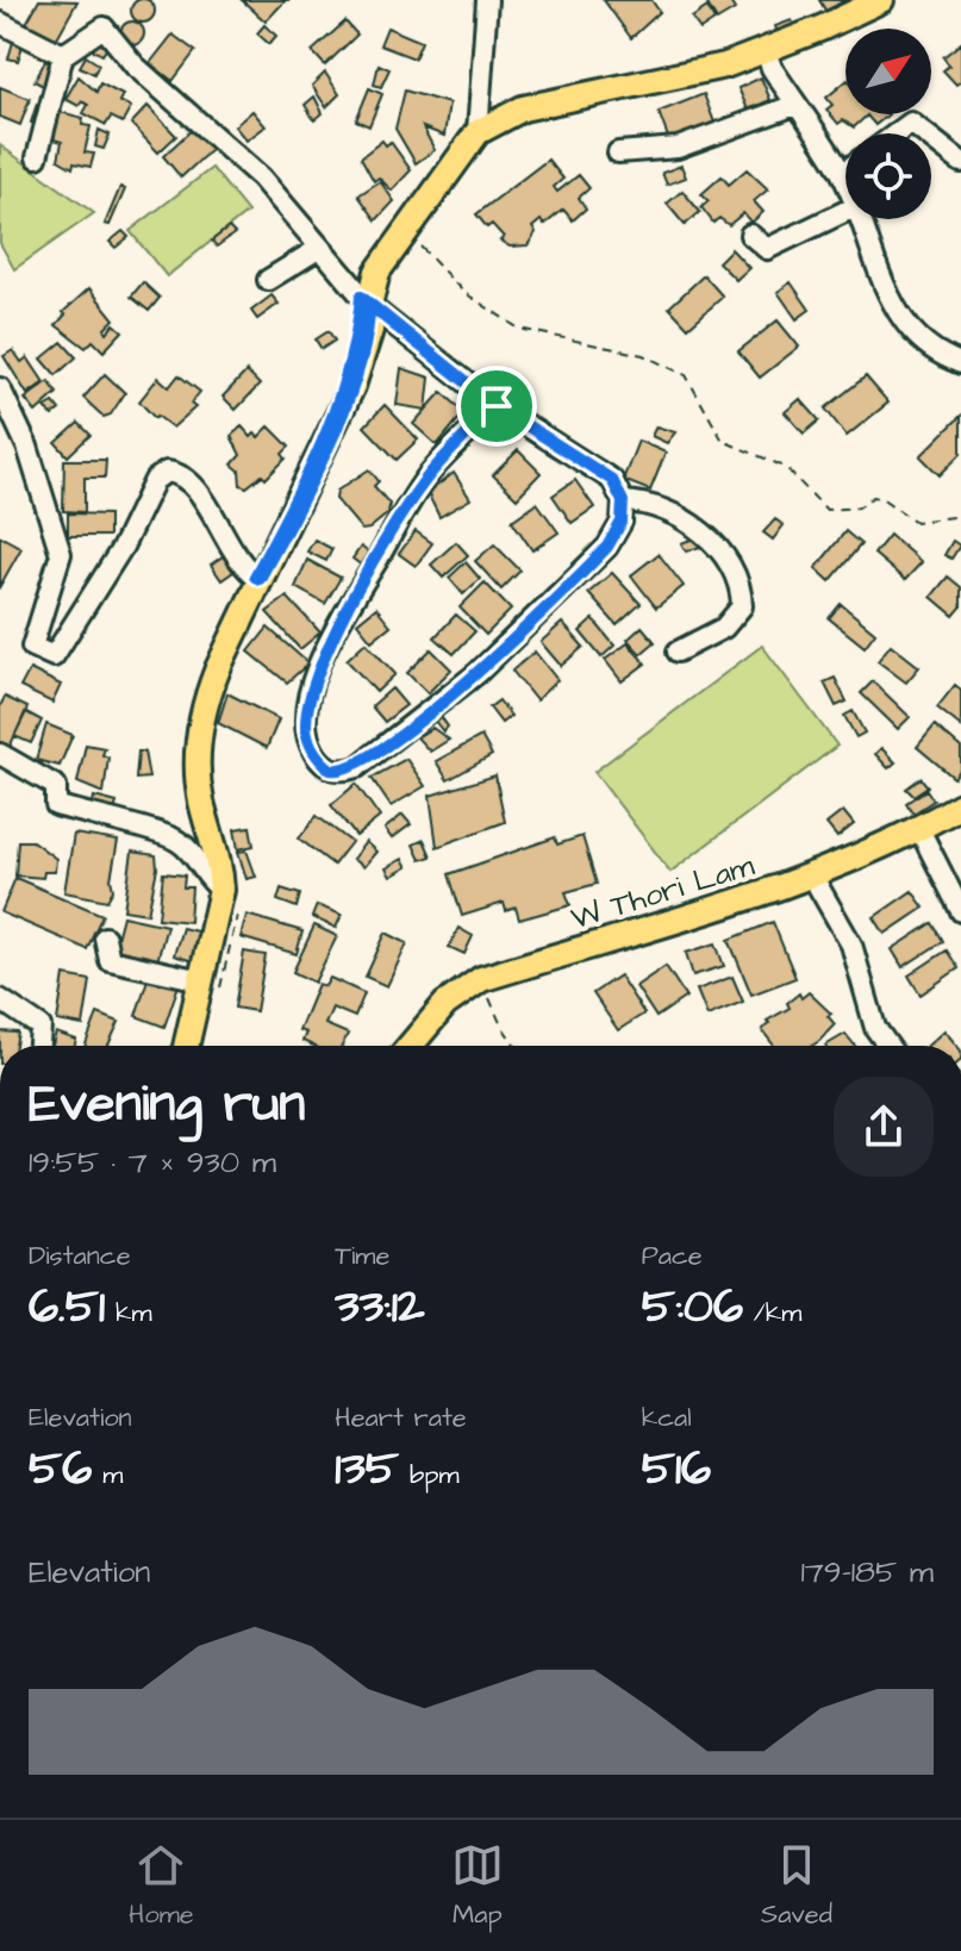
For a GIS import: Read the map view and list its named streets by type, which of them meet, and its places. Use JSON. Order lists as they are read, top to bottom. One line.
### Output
{"streets":{"main road":["W Thori Lam"]},"north":"top right","page":{"heading":["Evening run","19:55 · 7 × 930 m"],"stats":[["Distance","6.51 km"],["Time","33:12"],["Pace","5:06 /km"],["Elevation","56 m"],["Heart rate","135 bpm"],["kcal","516"]],"chart":["Elevation","179–185 m"],"tabs":["Home","Map","Saved"]}}
